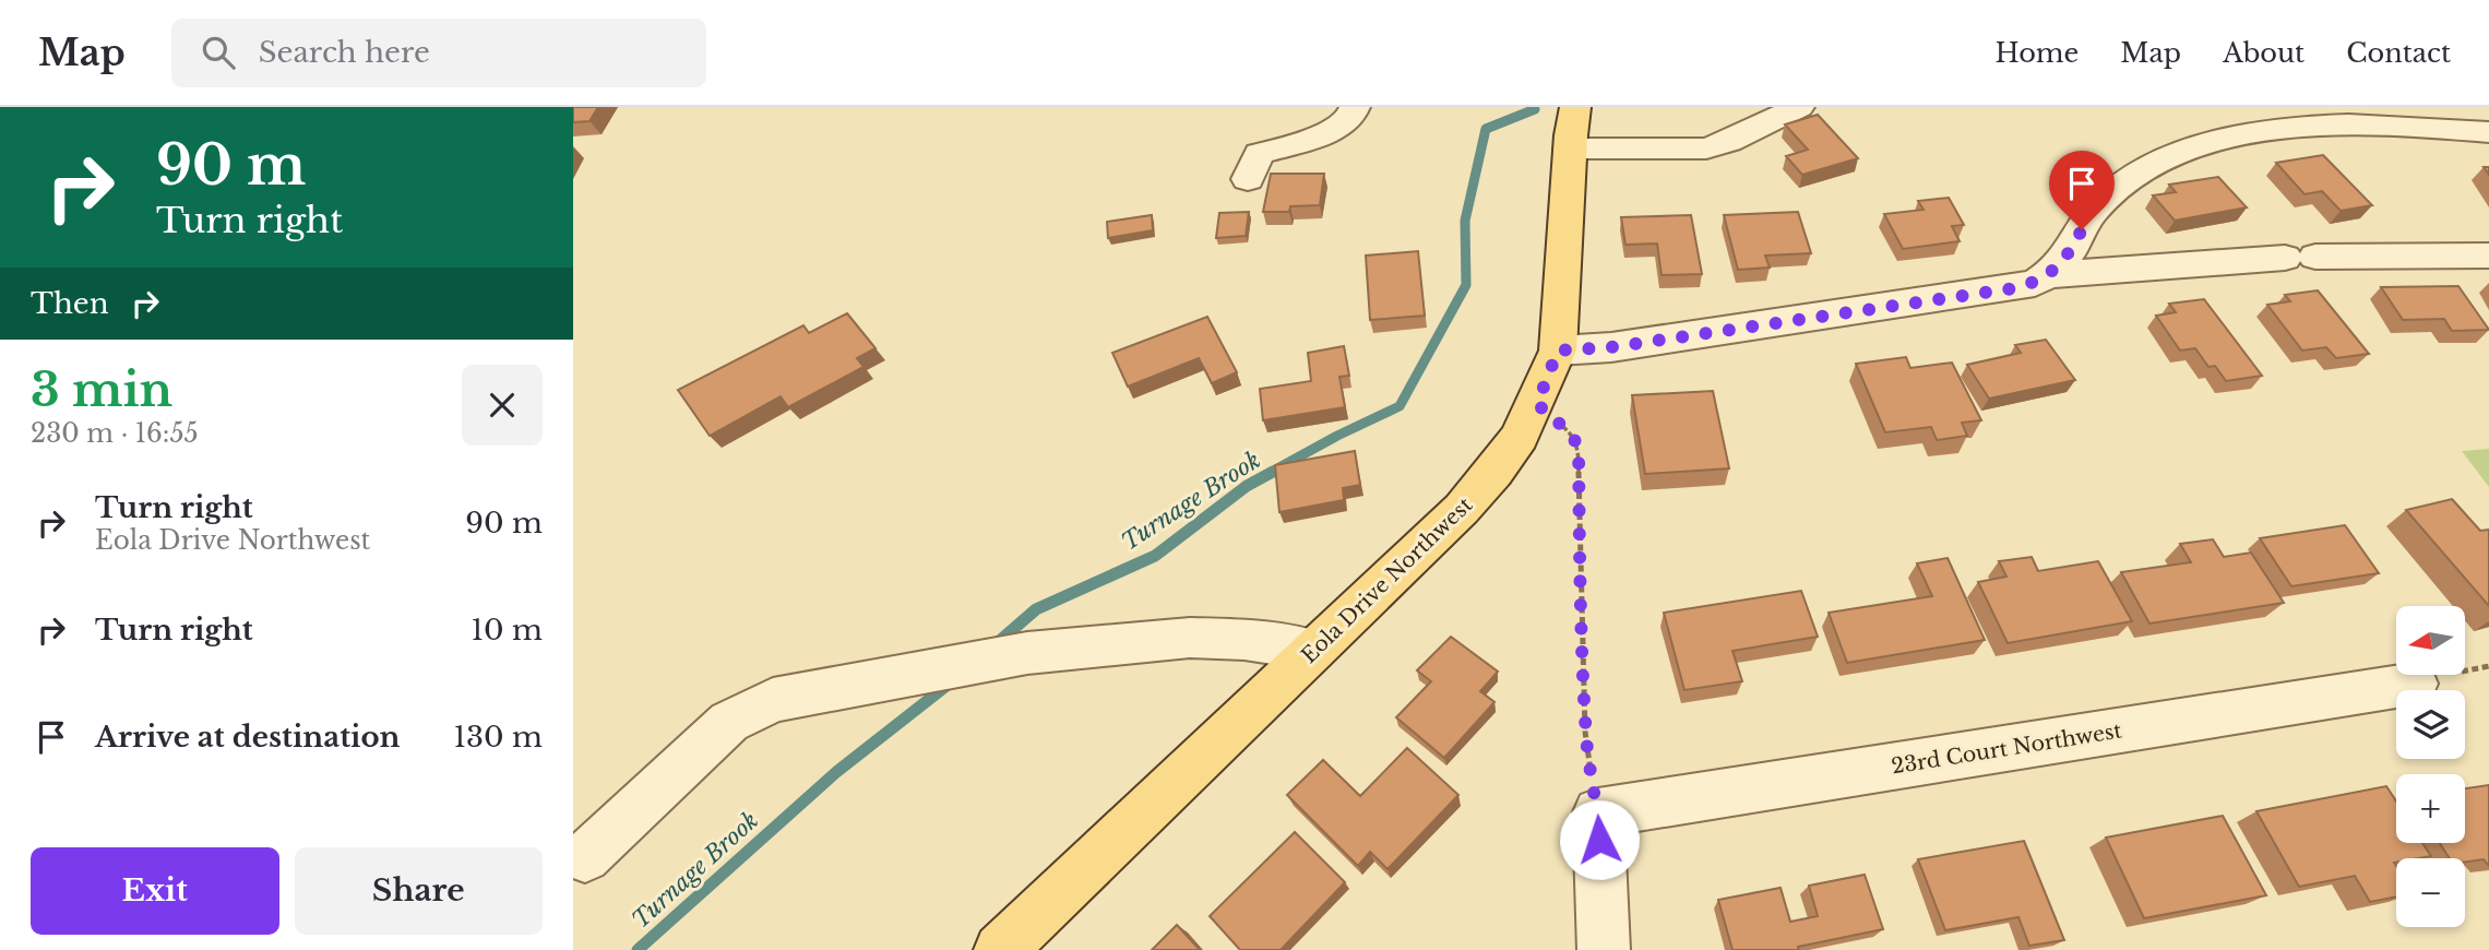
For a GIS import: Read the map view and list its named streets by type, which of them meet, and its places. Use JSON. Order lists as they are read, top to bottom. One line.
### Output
{"streets":{"main road":["Eola Drive Northwest"],"street":["23rd Court Northwest"]},"water":["Turnage Brook"],"north":"left","page":{"header":"Map","search":"Search here","nav":["Home","Map","About","Contact"],"turn":["90 m","Turn right"],"then":"Then","heading":["3 min","230 m · 16:55"],"list":[{"name":"Turn right","note":"Eola Drive Northwest","value":"90 m"},{"name":"Turn right","value":"10 m"},{"name":"Arrive at destination","value":"130 m"}],"map_buttons":["+","−"],"buttons":["Exit","Share"]}}
